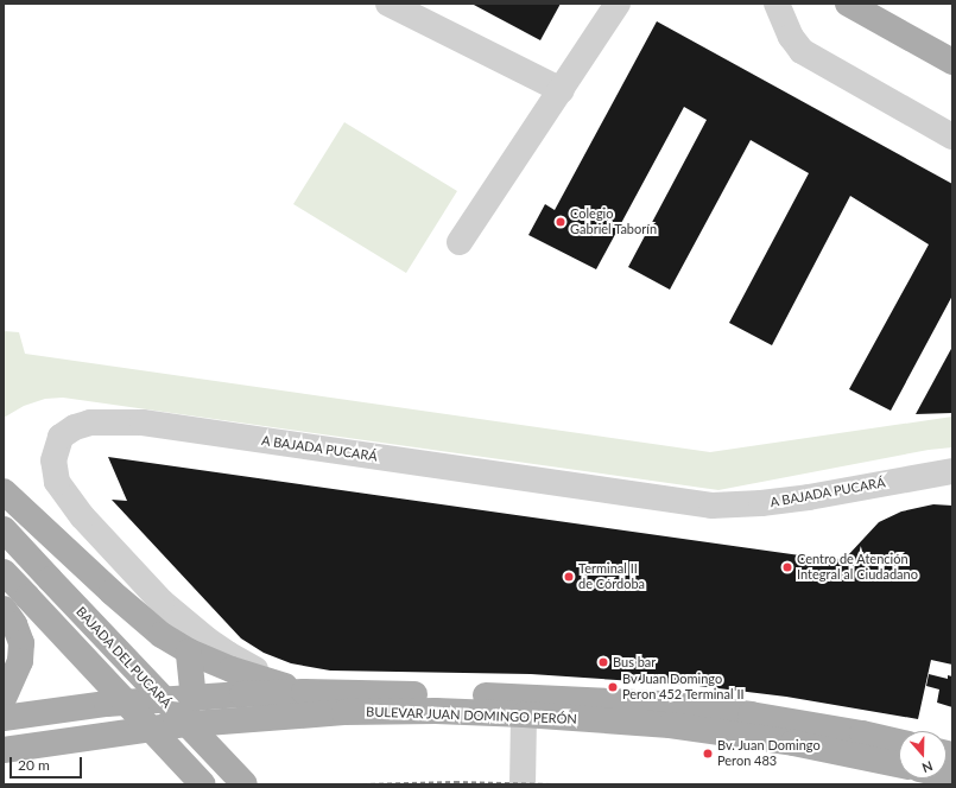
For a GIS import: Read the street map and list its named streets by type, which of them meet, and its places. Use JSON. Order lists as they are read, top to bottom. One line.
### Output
{"streets":{"main road":["BAJADA DEL PUCARÁ","BULEVAR JUAN DOMINGO PERÓN"],"lane":["A BAJADA PUCARÁ"]},"crossings":[["A BAJADA PUCARÁ","BULEVAR JUAN DOMINGO PERÓN"]],"places":["Colegio Gabriel Taborín","Centro de Atención Integral al Ciudadano","Terminal II de Córdoba","Bus bar","Bv Juan Domingo Peron 452 Terminal II","Bv. Juan Domingo Peron 483"],"scale_bar":"20 m","north":"bottom"}
